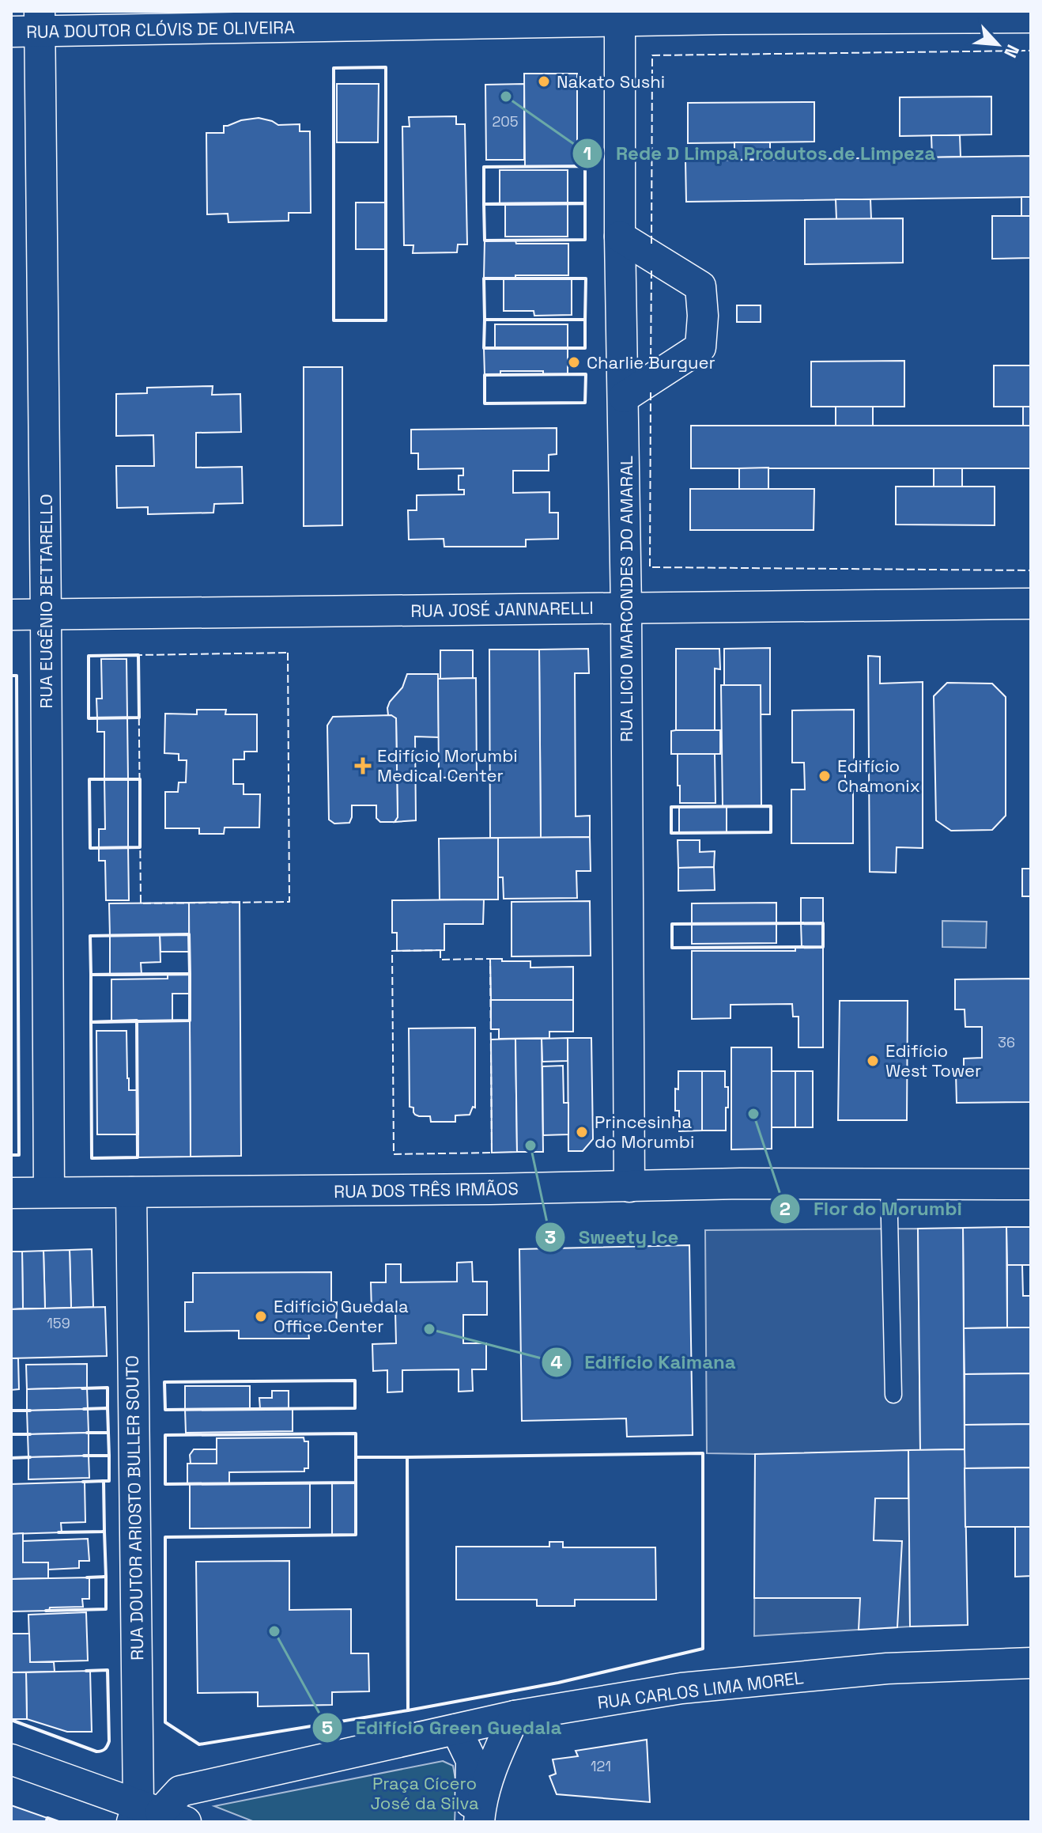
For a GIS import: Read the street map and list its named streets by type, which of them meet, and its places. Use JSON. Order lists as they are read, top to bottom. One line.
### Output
{"streets":{"street":["RUA DOUTOR CLÓVIS DE OLIVEIRA","RUA LICIO MARCONDES DO AMARAL","RUA EUGÊNIO BETTARELLO","RUA JOSÉ JANNARELLI","RUA DOS TRÊS IRMÃOS","RUA DOUTOR ARIOSTO BULLER SOUTO","RUA CARLOS LIMA MOREL"]},"crossings":[["RUA DOUTOR CLÓVIS DE OLIVEIRA","RUA LICIO MARCONDES DO AMARAL"],["RUA DOUTOR CLÓVIS DE OLIVEIRA","RUA EUGÊNIO BETTARELLO"],["RUA LICIO MARCONDES DO AMARAL","RUA JOSÉ JANNARELLI"],["RUA LICIO MARCONDES DO AMARAL","RUA DOS TRÊS IRMÃOS"],["RUA EUGÊNIO BETTARELLO","RUA JOSÉ JANNARELLI"],["RUA EUGÊNIO BETTARELLO","RUA DOS TRÊS IRMÃOS"],["RUA DOS TRÊS IRMÃOS","RUA DOUTOR ARIOSTO BULLER SOUTO"],["RUA DOUTOR ARIOSTO BULLER SOUTO","RUA CARLOS LIMA MOREL"]],"parks":["Praça Cícero José da Silva"],"places":{"other":["Nakato Sushi","Rede D Limpa Produtos de Limpeza","Charlie Burguer","Edifício Chamonix","Edifício West Tower","Flor do Morumbi","Princesinha do Morumbi","Sweety Ice","Edifício Guedala Office Center","Edifício Kaimana","Edifício Green Guedala"],"health":["Edifício Morumbi Medical Center"]},"house_numbers":["205","36","159","121"],"north":"bottom right"}
